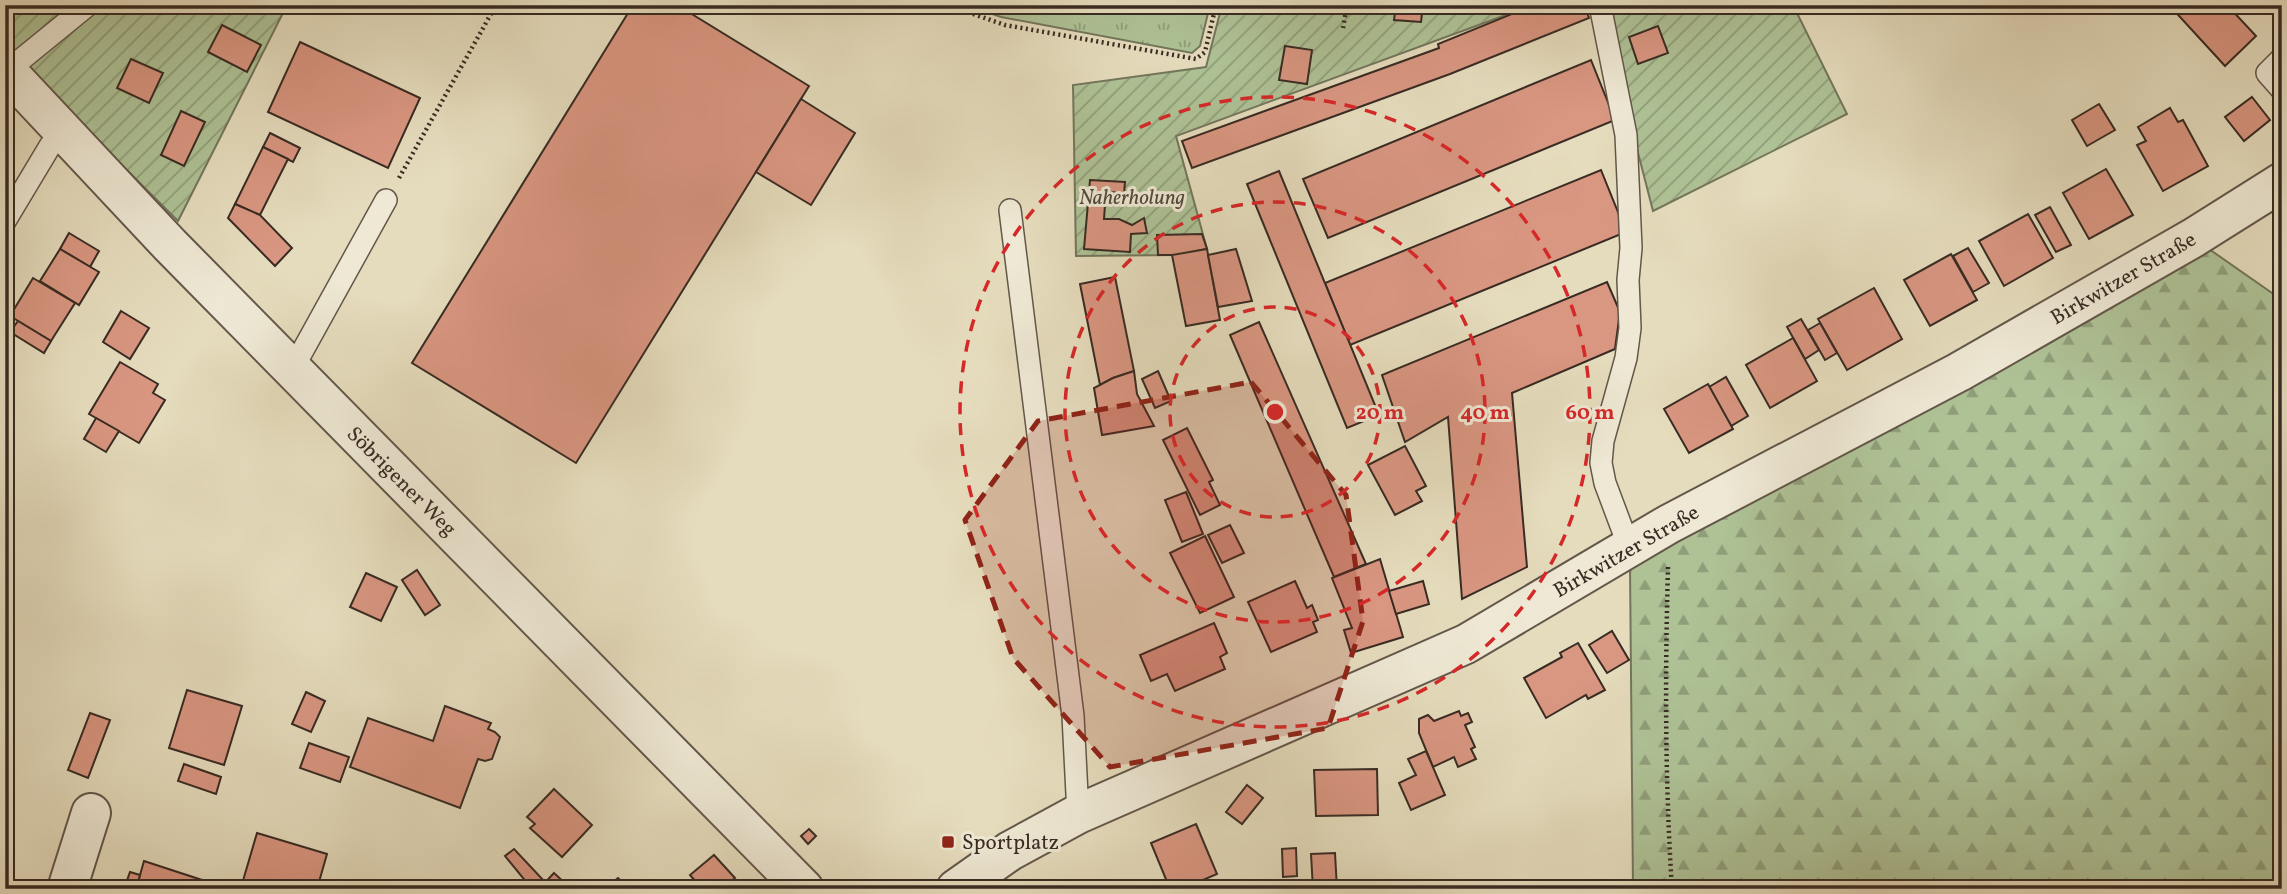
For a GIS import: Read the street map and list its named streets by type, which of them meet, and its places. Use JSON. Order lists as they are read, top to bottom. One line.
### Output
{"streets":{"street":["Birkwitzer Straße","Söbrigener Weg"]},"parks":["Naherholung"],"places":{"transit":["Sportplatz"]},"rings":["20 m","40 m","60 m"]}
